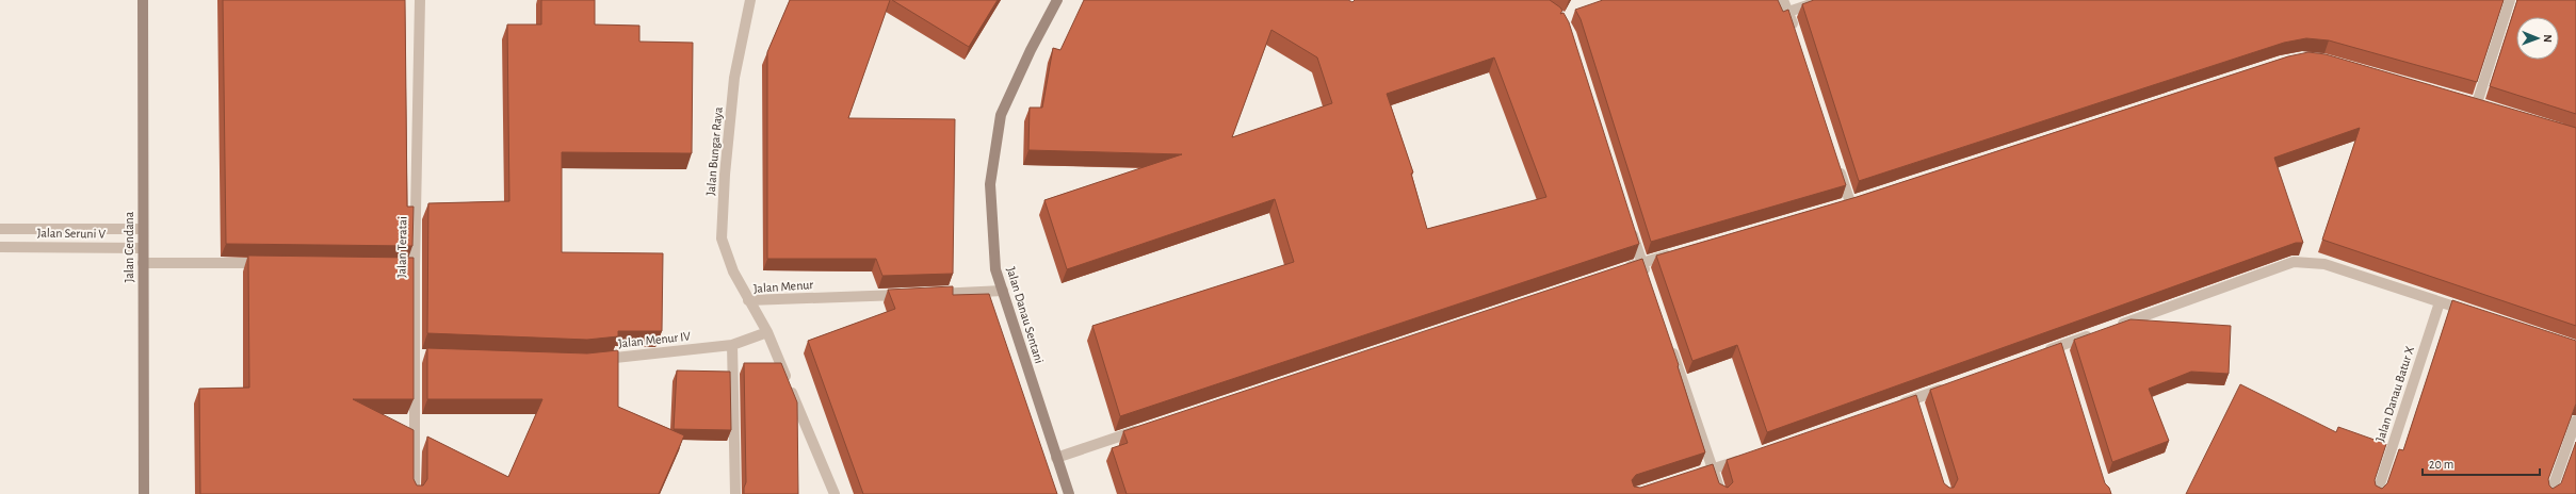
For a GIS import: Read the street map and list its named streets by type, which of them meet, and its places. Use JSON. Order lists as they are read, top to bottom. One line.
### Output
{"streets":{"street":["Jalan Bungar Raya","Jalan Seruni V","Jalan Cendana","Jalan Teratai","Jalan Menur","Jalan Danau Sentani","Jalan Menur IV","Jalan Danau Batur X"]},"crossings":[["Jalan Bungar Raya","Jalan Menur"],["Jalan Seruni V","Jalan Cendana"],["Jalan Menur","Jalan Menur IV"]],"scale_bar":"20 m","north":"right"}
